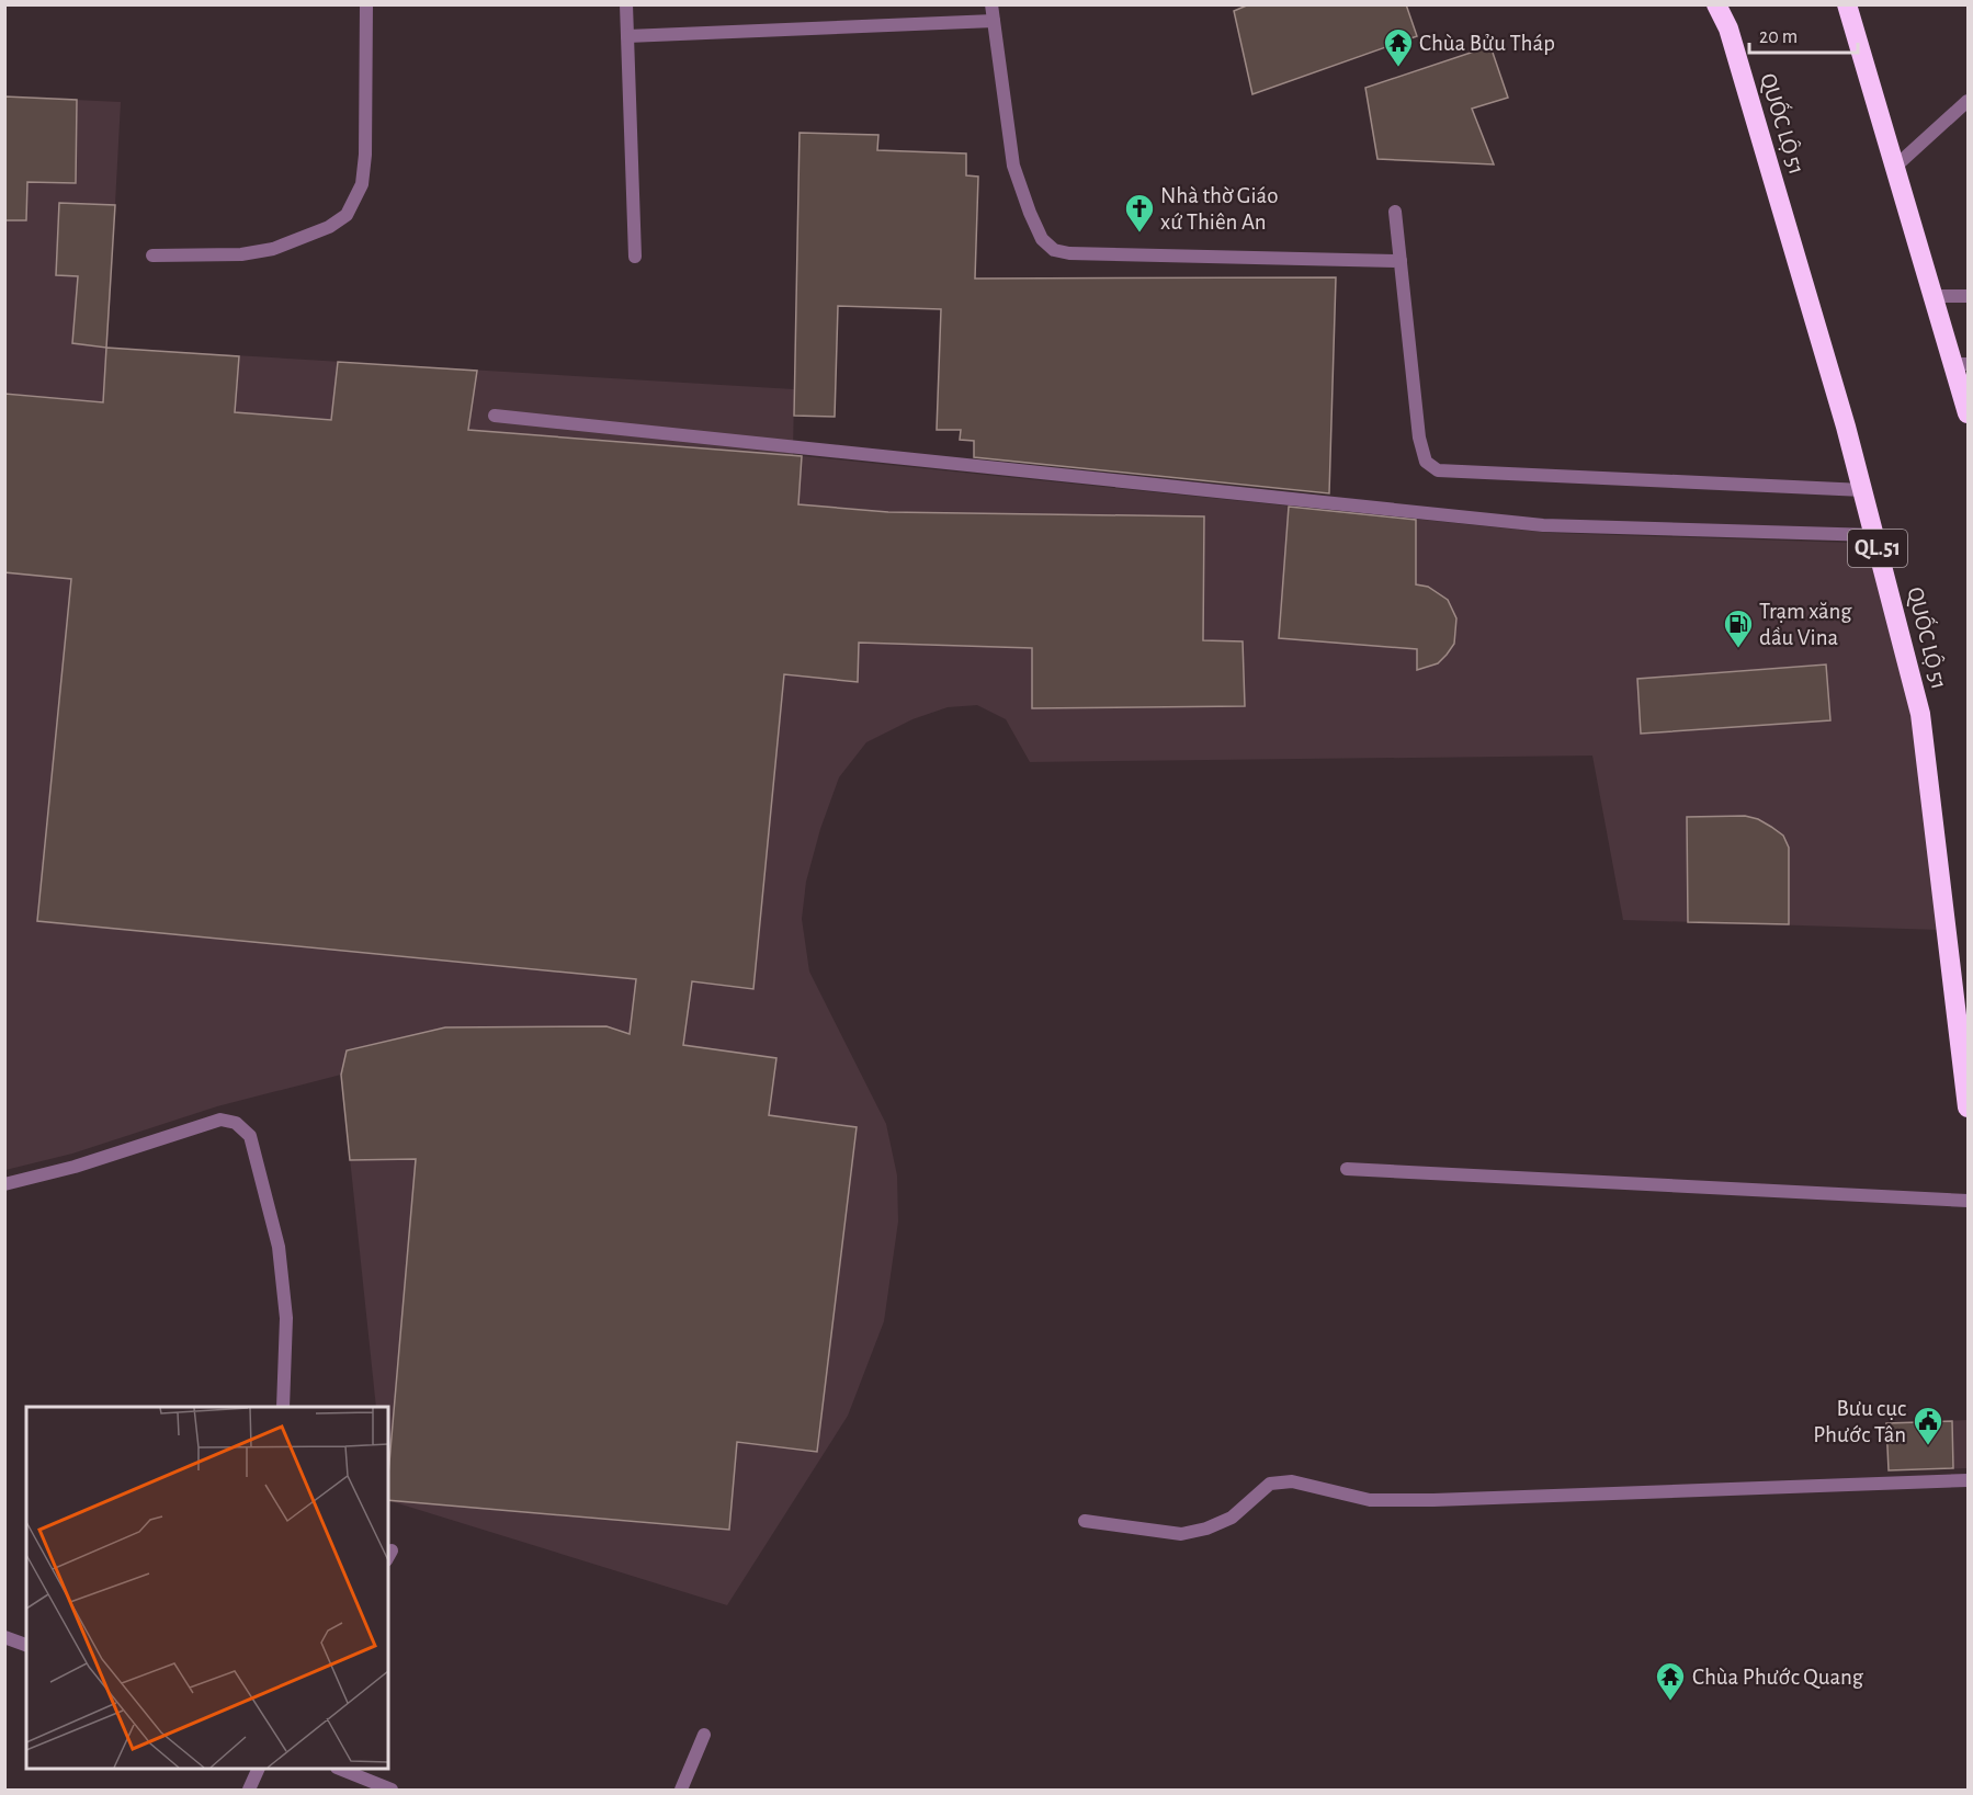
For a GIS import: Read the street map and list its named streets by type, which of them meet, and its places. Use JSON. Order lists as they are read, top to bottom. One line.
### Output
{"streets":{"highway":["QUỐC LỘ 51","QL.51"]},"places":{"temple":["Chùa Bửu Tháp","Chùa Phước Quang"],"church":["Nhà thờ Giáo xứ Thiên An"],"fuel station":["Trạm xăng dầu Vina"],"public building":["Bưu cục Phước Tân"]},"scale_bar":"20 m"}
